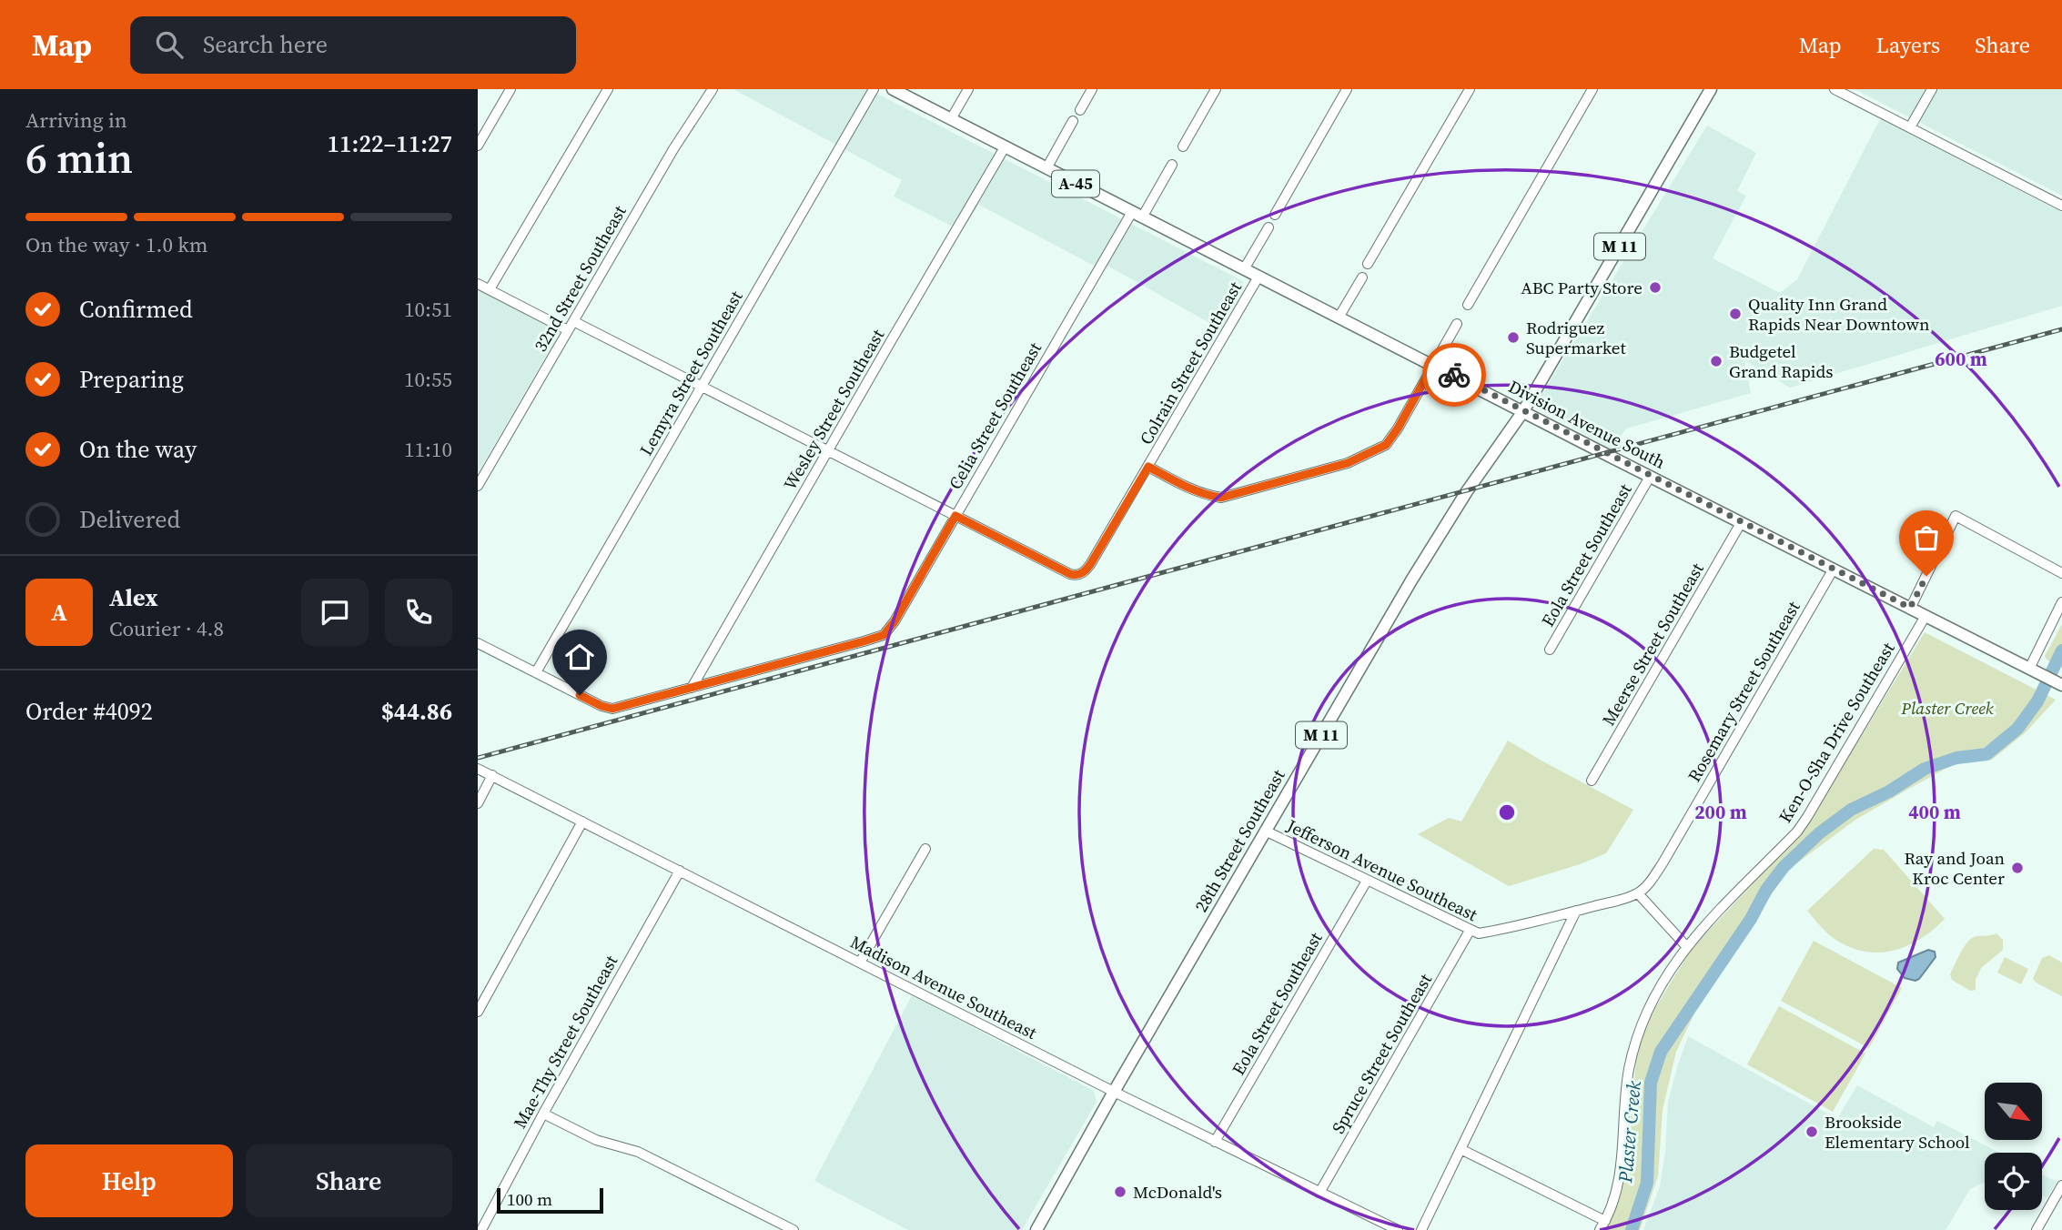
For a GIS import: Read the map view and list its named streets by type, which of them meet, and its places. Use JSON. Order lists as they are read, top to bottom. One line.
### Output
{"streets":{"main road":["A-45","M 11","Division Avenue South","28th Street Southeast"],"street":["32nd Street Southeast","Colrain Street Southeast","Lemyra Street Southeast","Wesley Street Southeast","Celia Street Southeast","Eola Street Southeast","Meerse Street Southeast","Rosemary Street Southeast","Ken-O-Sha Drive Southeast","Jefferson Avenue Southeast","Madison Avenue Southeast","Mae-Thy Street Southeast","Spruce Street Southeast"]},"crossings":[["M 11","Division Avenue South"],["M 11","28th Street Southeast"],["Colrain Street Southeast","Celia Street Southeast"],["Colrain Street Southeast","Division Avenue South"],["Wesley Street Southeast","Celia Street Southeast"],["Wesley Street Southeast","Division Avenue South"],["Celia Street Southeast","Division Avenue South"],["Division Avenue South","Eola Street Southeast"],["Division Avenue South","Meerse Street Southeast"],["Division Avenue South","Rosemary Street Southeast"],["Division Avenue South","Ken-O-Sha Drive Southeast"],["Division Avenue South","28th Street Southeast"],["Eola Street Southeast","Jefferson Avenue Southeast"],["Eola Street Southeast","Madison Avenue Southeast"],["Rosemary Street Southeast","Jefferson Avenue Southeast"],["28th Street Southeast","Jefferson Avenue Southeast"],["28th Street Southeast","Madison Avenue Southeast"],["Jefferson Avenue Southeast","Spruce Street Southeast"],["Madison Avenue Southeast","Mae-Thy Street Southeast"],["Madison Avenue Southeast","Spruce Street Southeast"]],"water":["Plaster Creek"],"parks":["Plaster Creek"],"places":["ABC Party Store","Quality Inn Grand Rapids Near Downtown","Rodriguez Supermarket","Budgetel Grand Rapids","Ray and Joan Kroc Center","Brookside Elementary School","McDonald's"],"scale_bar":"100 m","north":"bottom right","page":{"header":"Map","search":"Search here","nav":["Map","Layers","Share"],"heading":["6 min","Arriving in","11:22–11:27"],"panel":["Alex","Courier · 4.8","Order #4092","$44.86"],"bar":"On the way · 1.0 km","list":[["Confirmed","10:51"],["Preparing","10:55"],["On the way","11:10"],"Delivered"],"round":"A","buttons":["Help","Share"],"scale":"100 m"},"rings":["600 m","200 m","400 m"]}
